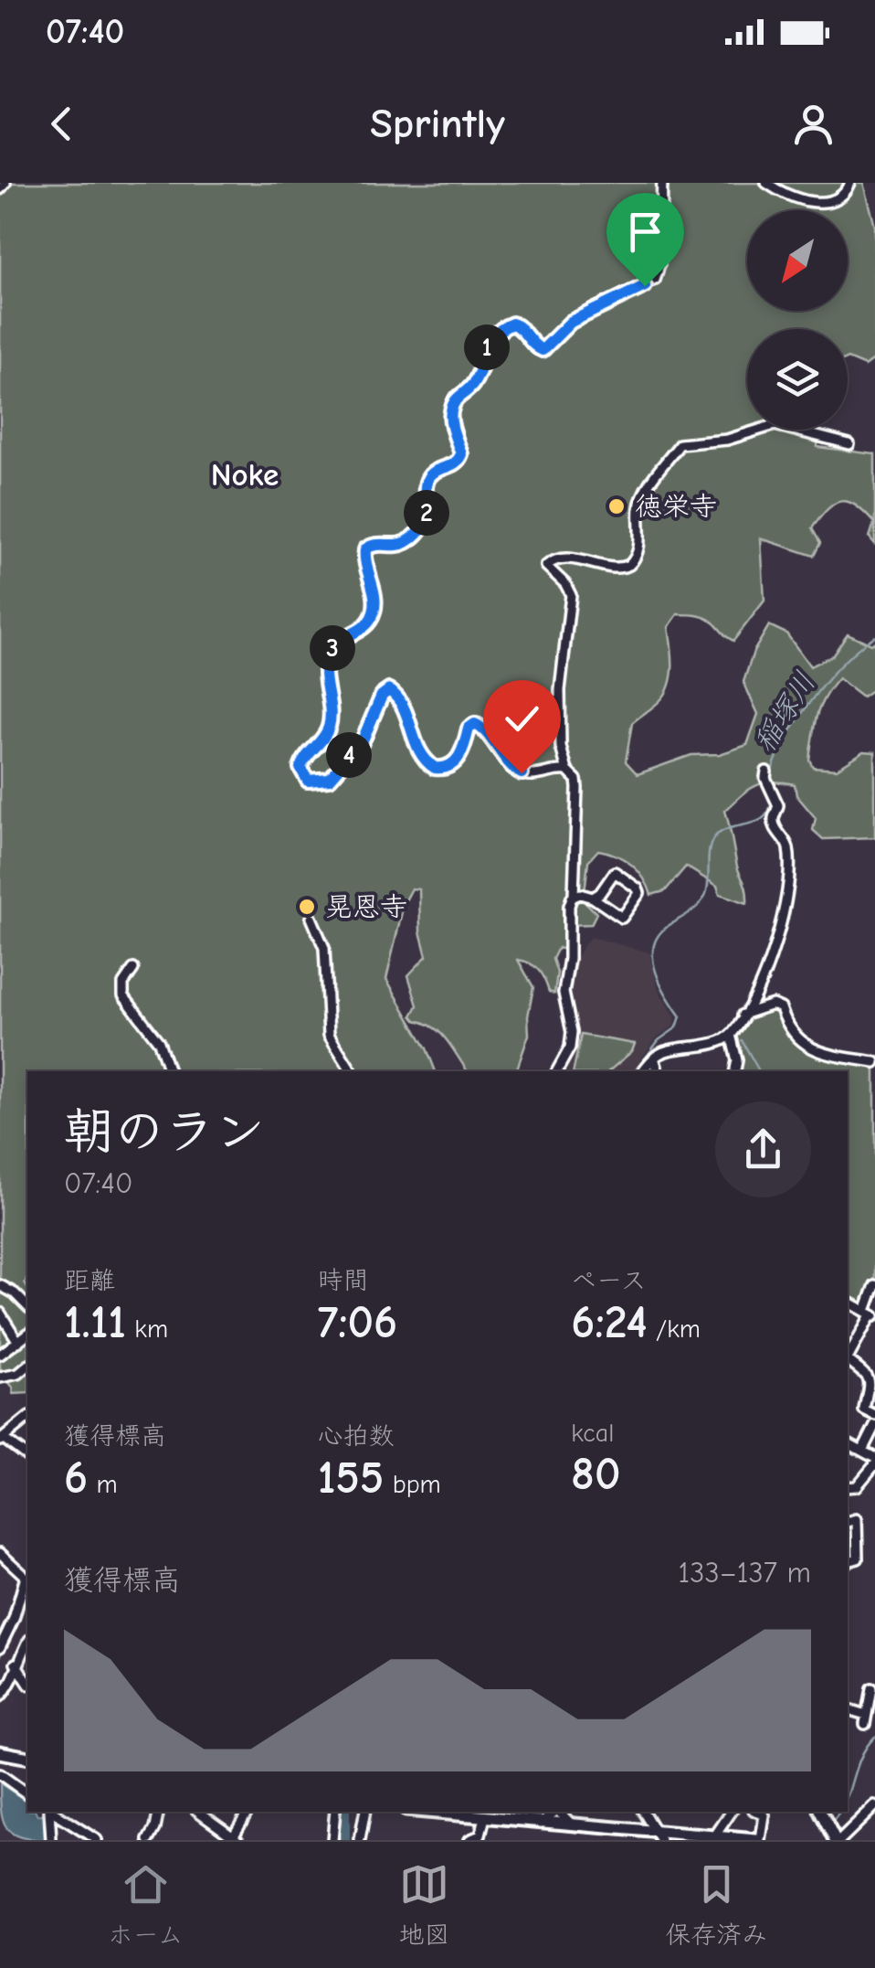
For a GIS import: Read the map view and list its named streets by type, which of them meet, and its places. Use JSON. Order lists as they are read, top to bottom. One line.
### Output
{"districts":["Noke"],"water":["稲塚川"],"places":["徳栄寺","晃恩寺"],"north":"bottom left","page":{"status":"07:40","header":"Sprintly","pins":["1","2","3","4"],"heading":["朝のラン","07:40"],"stats":[["距離","1.11 km"],["時間","7:06"],["ペース","6:24 /km"],["獲得標高","6 m"],["心拍数","155 bpm"],["kcal","80"]],"chart":["獲得標高","133–137 m"],"tabs":["ホーム","地図","保存済み"]}}
